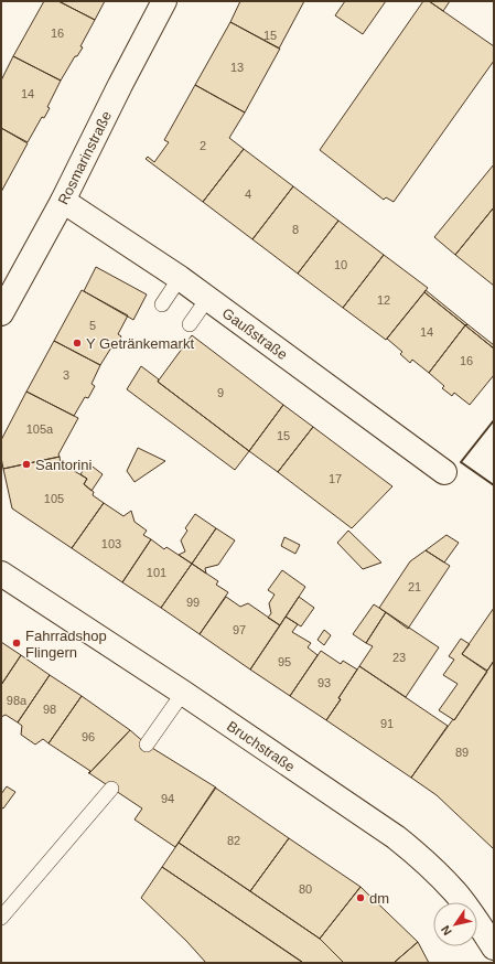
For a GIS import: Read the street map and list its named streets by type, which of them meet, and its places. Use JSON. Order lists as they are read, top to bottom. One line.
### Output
{"streets":{"street":["Rosmarinstraße","Gaußstraße","Bruchstraße"]},"crossings":[["Rosmarinstraße","Gaußstraße"]],"places":["Y Getränkemarkt","Santorini","Fahrradshop Flingern","dm"],"house_numbers":["16","15","13","14","2","4","8","10","12","5","14","16","3","9","105a","15","17","105","103","101","21","99","97","23","95","93","98a","98","91","96","89","94","82","80"],"north":"bottom left"}
